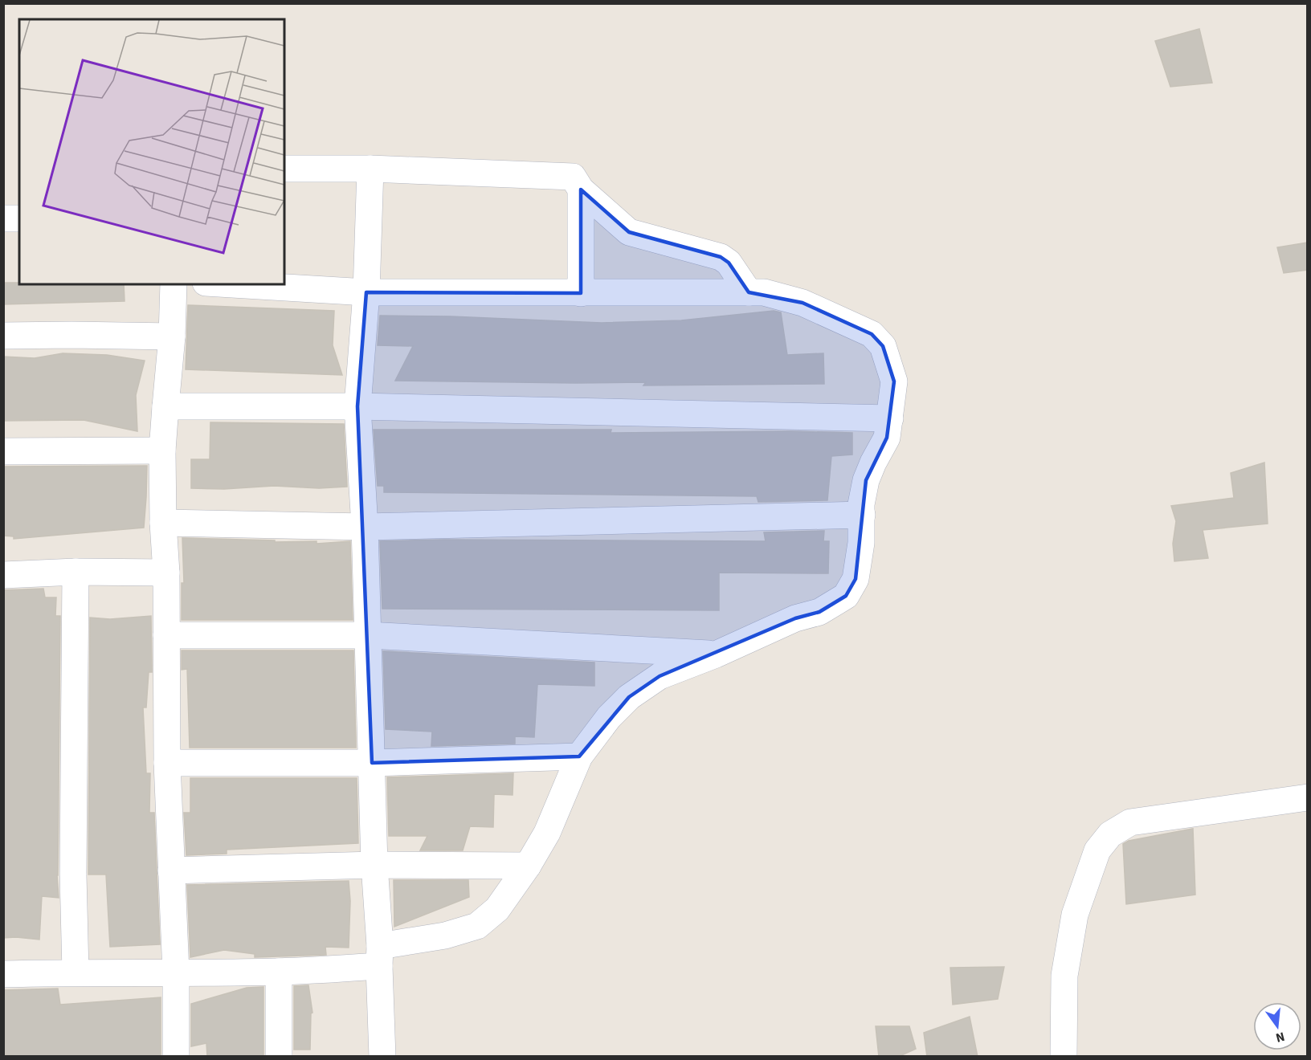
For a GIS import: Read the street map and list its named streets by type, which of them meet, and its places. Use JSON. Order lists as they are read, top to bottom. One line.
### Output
{"north":"bottom"}
